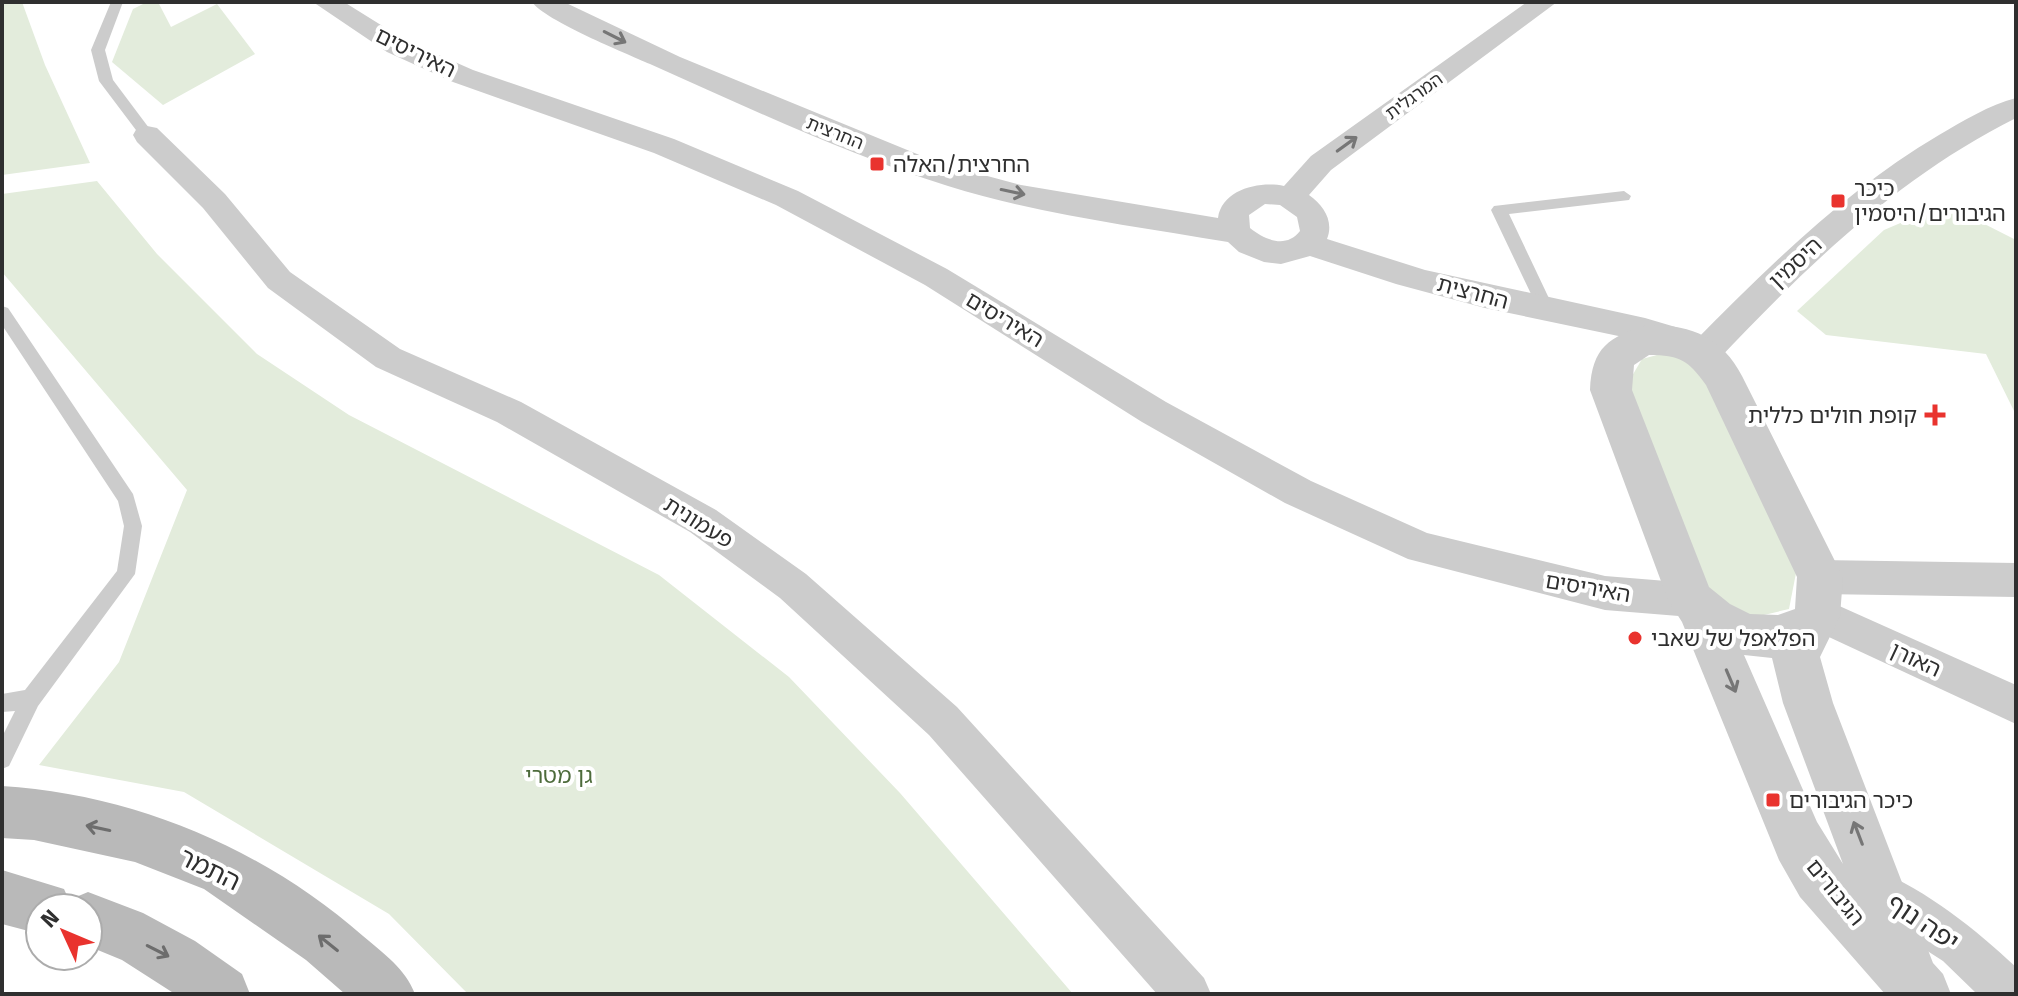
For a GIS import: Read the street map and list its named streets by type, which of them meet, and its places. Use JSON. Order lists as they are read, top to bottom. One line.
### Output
{"streets":{"main road":["התמר"],"street":["האיריסים","המרגלית","החרצית","היסמין","פעמונית","האורן","הגיבורים","יפה נוף"]},"crossings":[["האיריסים","הגיבורים"],["המרגלית","החרצית"],["החרצית","היסמין"],["החרצית","הגיבורים"],["האורן","הגיבורים"],["הגיבורים","יפה נוף"]],"one_way":["המרגלית","החרצית"],"parks":["גן מטרי"],"places":{"transit":["החרצית/האלה","כיכר הגיבורים/היסמין","כיכר הגיבורים"],"health":["קופת חולים כללית"],"other":["הפלאפל של שאבי"]},"north":"top left"}
